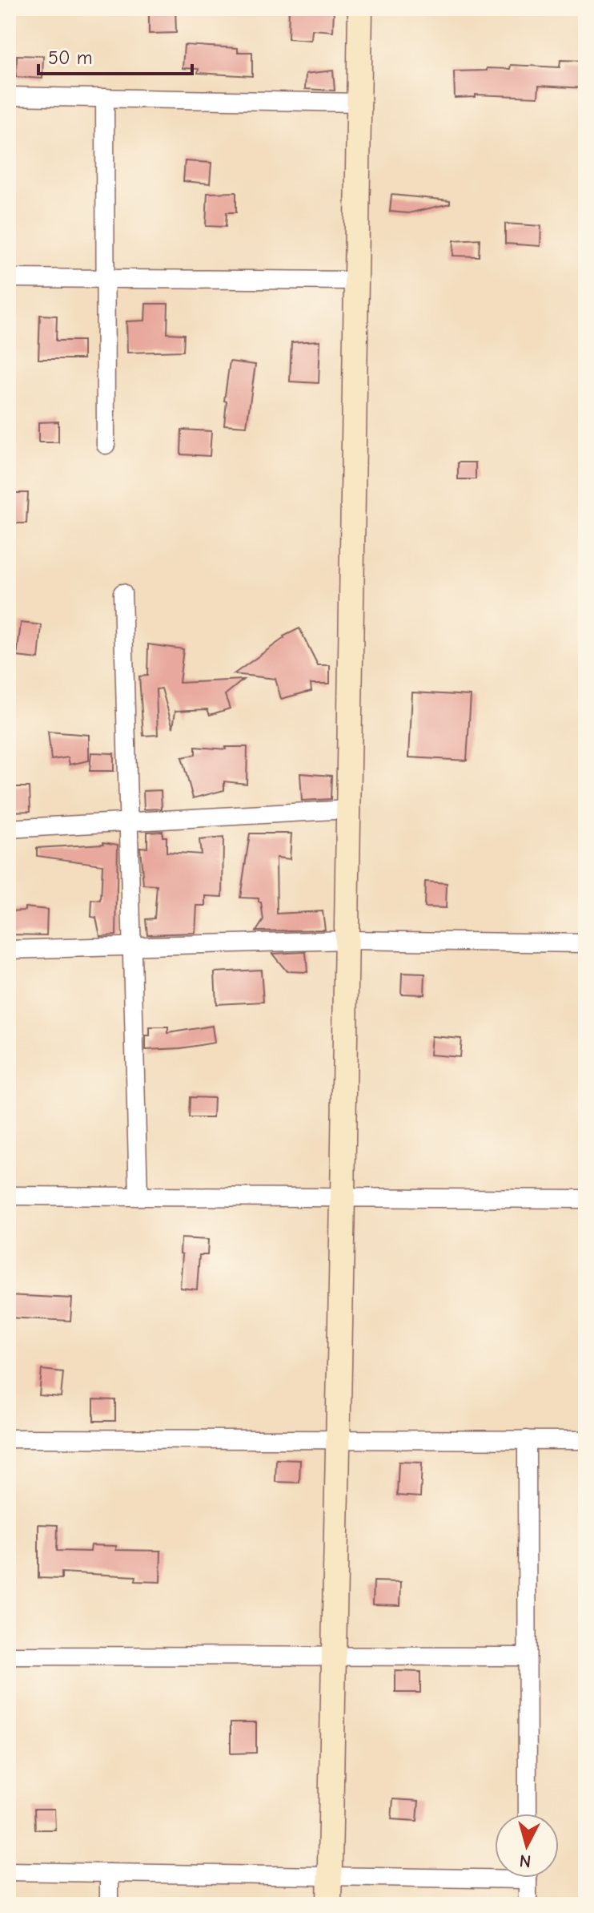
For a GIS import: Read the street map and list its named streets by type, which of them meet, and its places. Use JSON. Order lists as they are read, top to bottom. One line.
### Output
{"scale_bar":"50 m","north":"bottom"}
